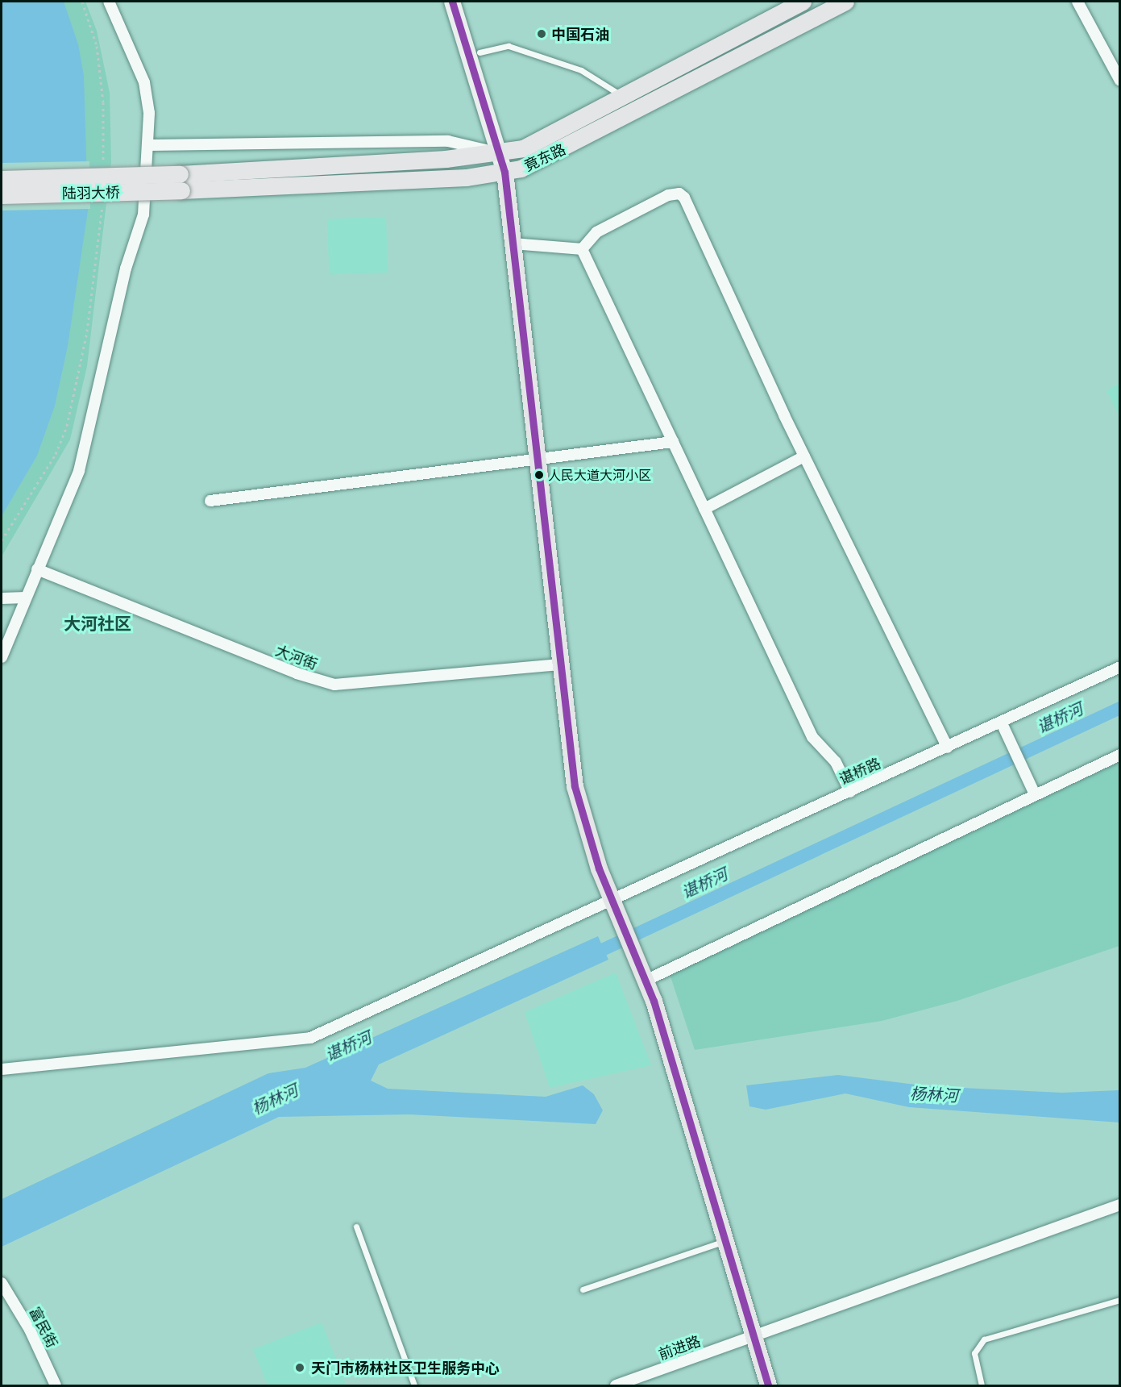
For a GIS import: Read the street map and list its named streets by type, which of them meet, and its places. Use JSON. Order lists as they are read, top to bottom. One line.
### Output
{"streets":{"main road":["竟东路","陆羽大桥"],"street":["大河街","谌桥路","富民街","前进路"]},"crossings":[["竟东路","陆羽大桥"]],"districts":["大河社区"],"water":["谌桥河","杨林河"],"places":["中国石油","人民大道大河小区","天门市杨林社区卫生服务中心"]}
